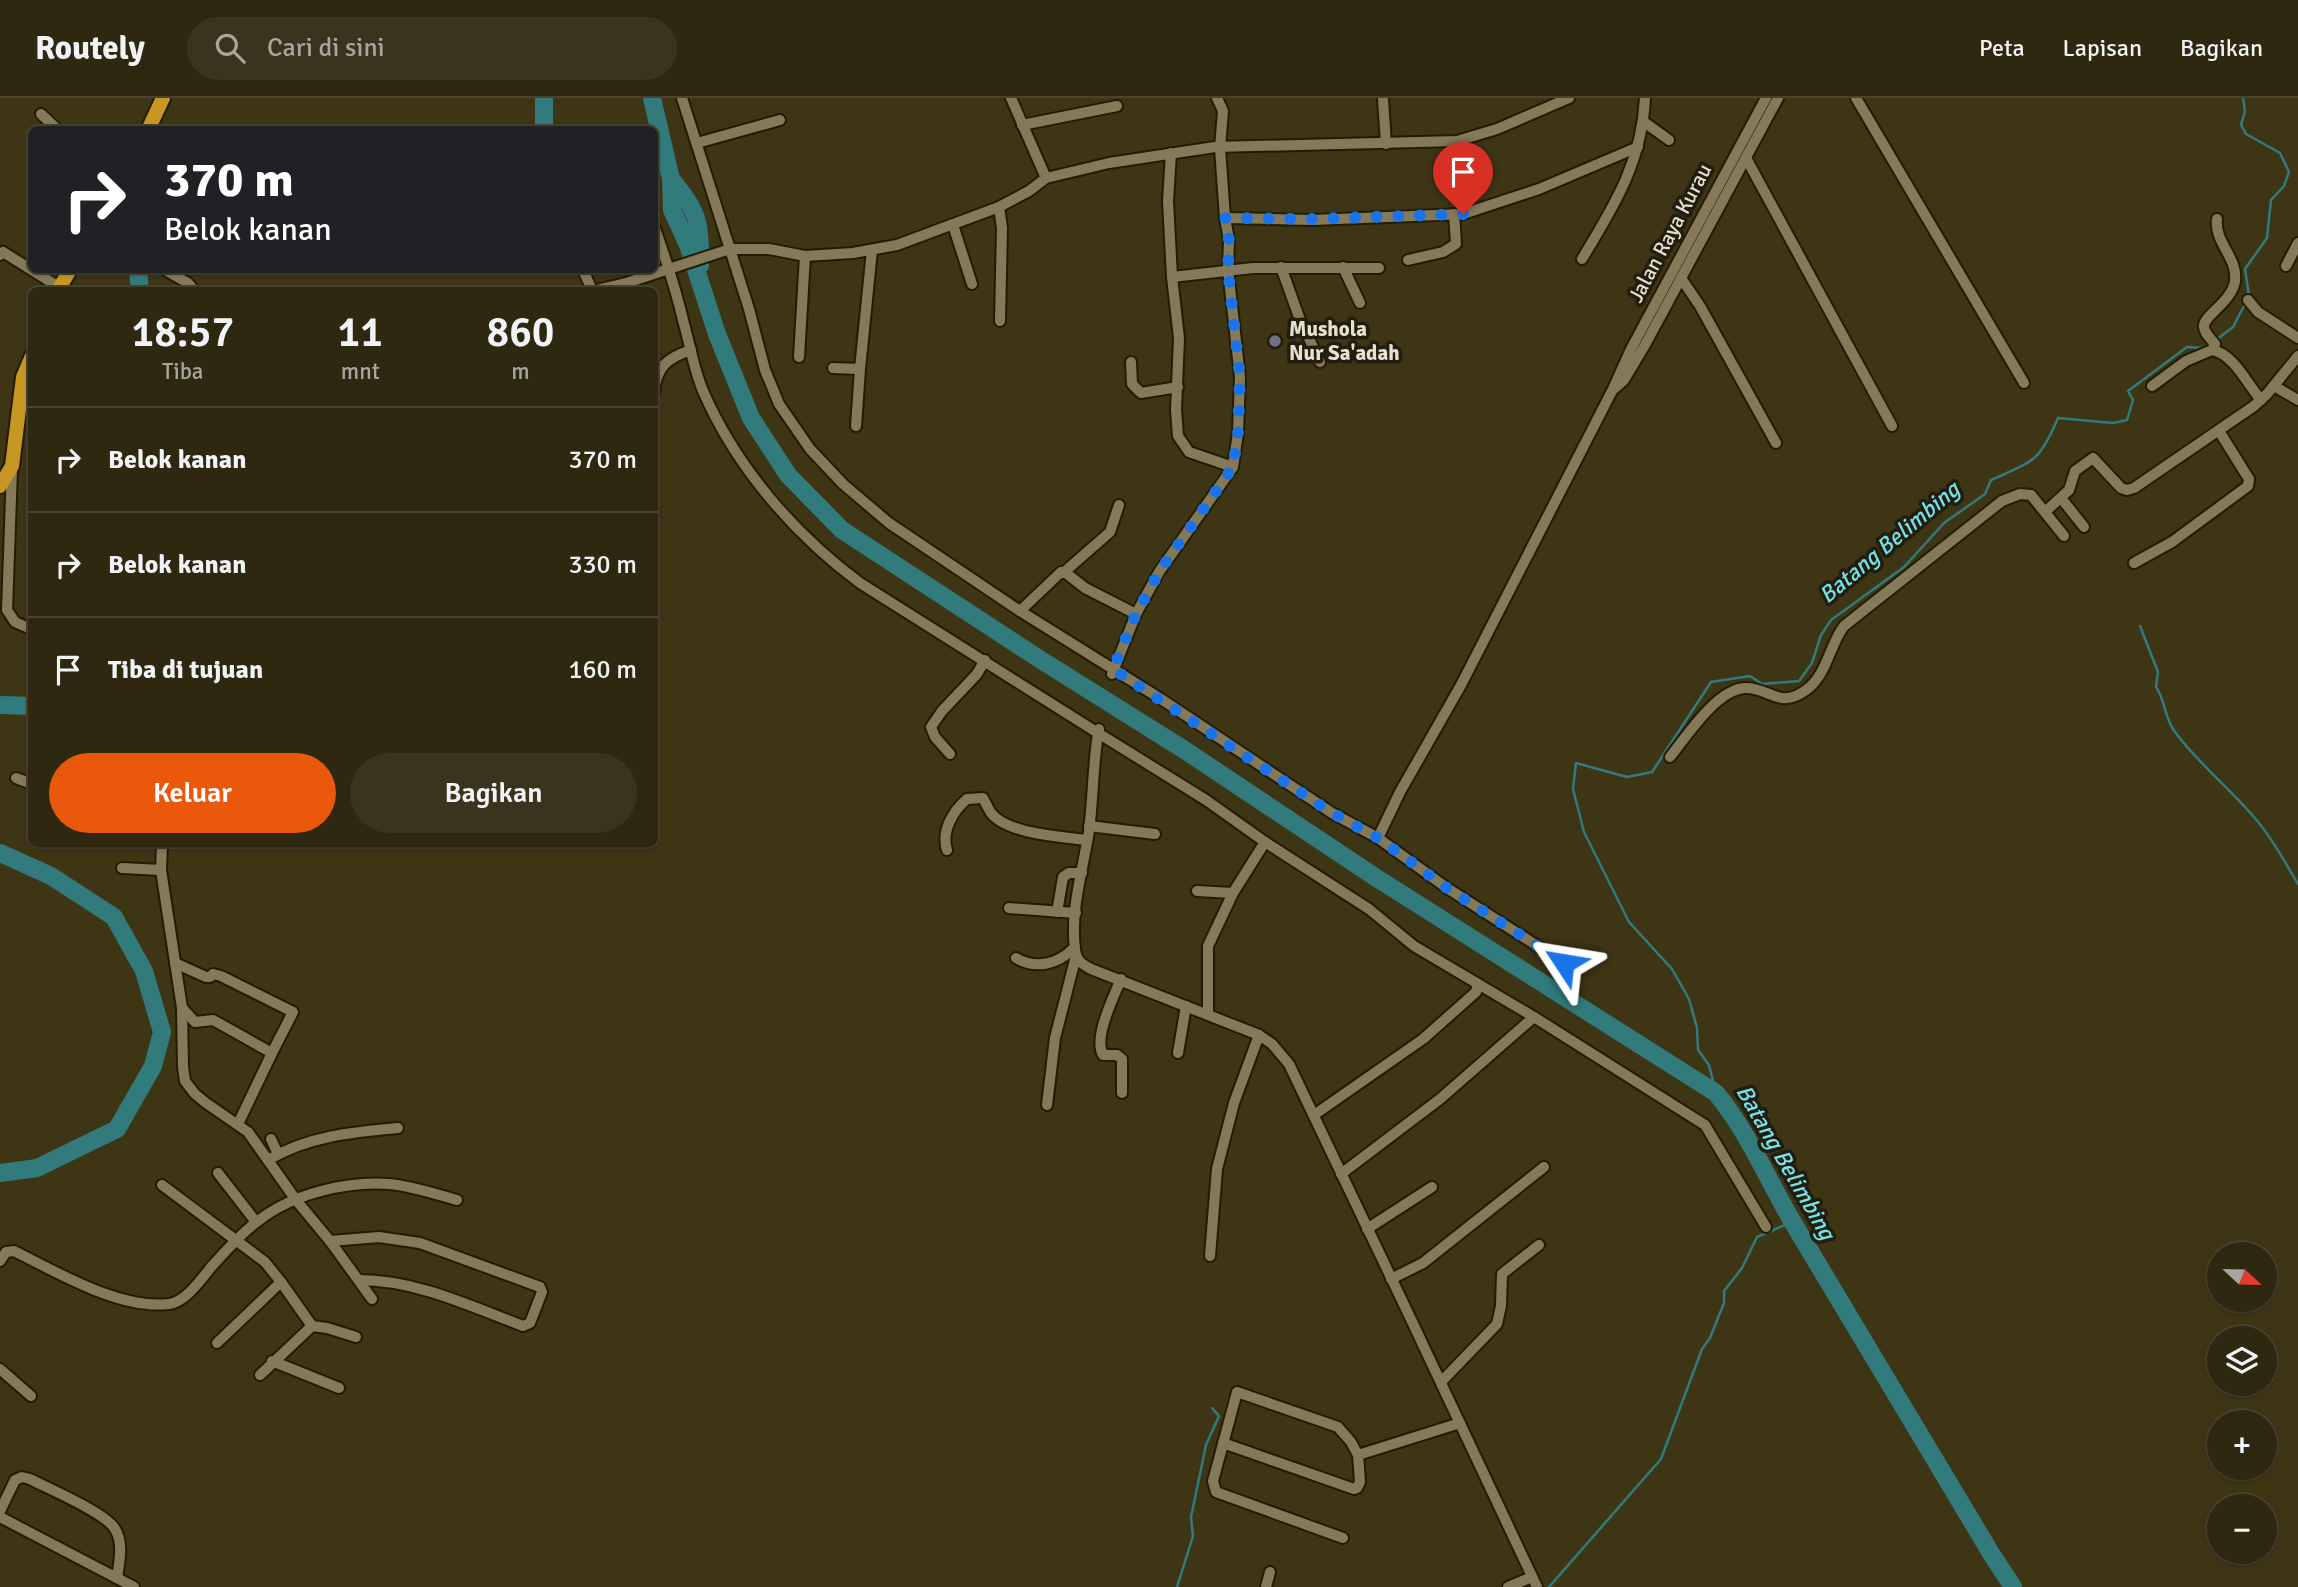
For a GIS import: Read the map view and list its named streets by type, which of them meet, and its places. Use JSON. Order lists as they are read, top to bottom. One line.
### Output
{"streets":{"street":["Jalan Raya Kurau"]},"water":["Batang Belimbing"],"places":["Mushola Nur Sa'adah"],"north":"right","page":{"header":"Routely","search":"Cari di sini","nav":["Peta","Lapisan","Bagikan"],"turn":["370 m","Belok kanan"],"eta":["18:57","Tiba","11","mnt","860","m"],"list":[{"name":"Belok kanan","value":"370 m"},{"name":"Belok kanan","value":"330 m"},{"name":"Tiba di tujuan","value":"160 m"}],"buttons":["Keluar","Bagikan"],"map_buttons":["+","−"]}}
